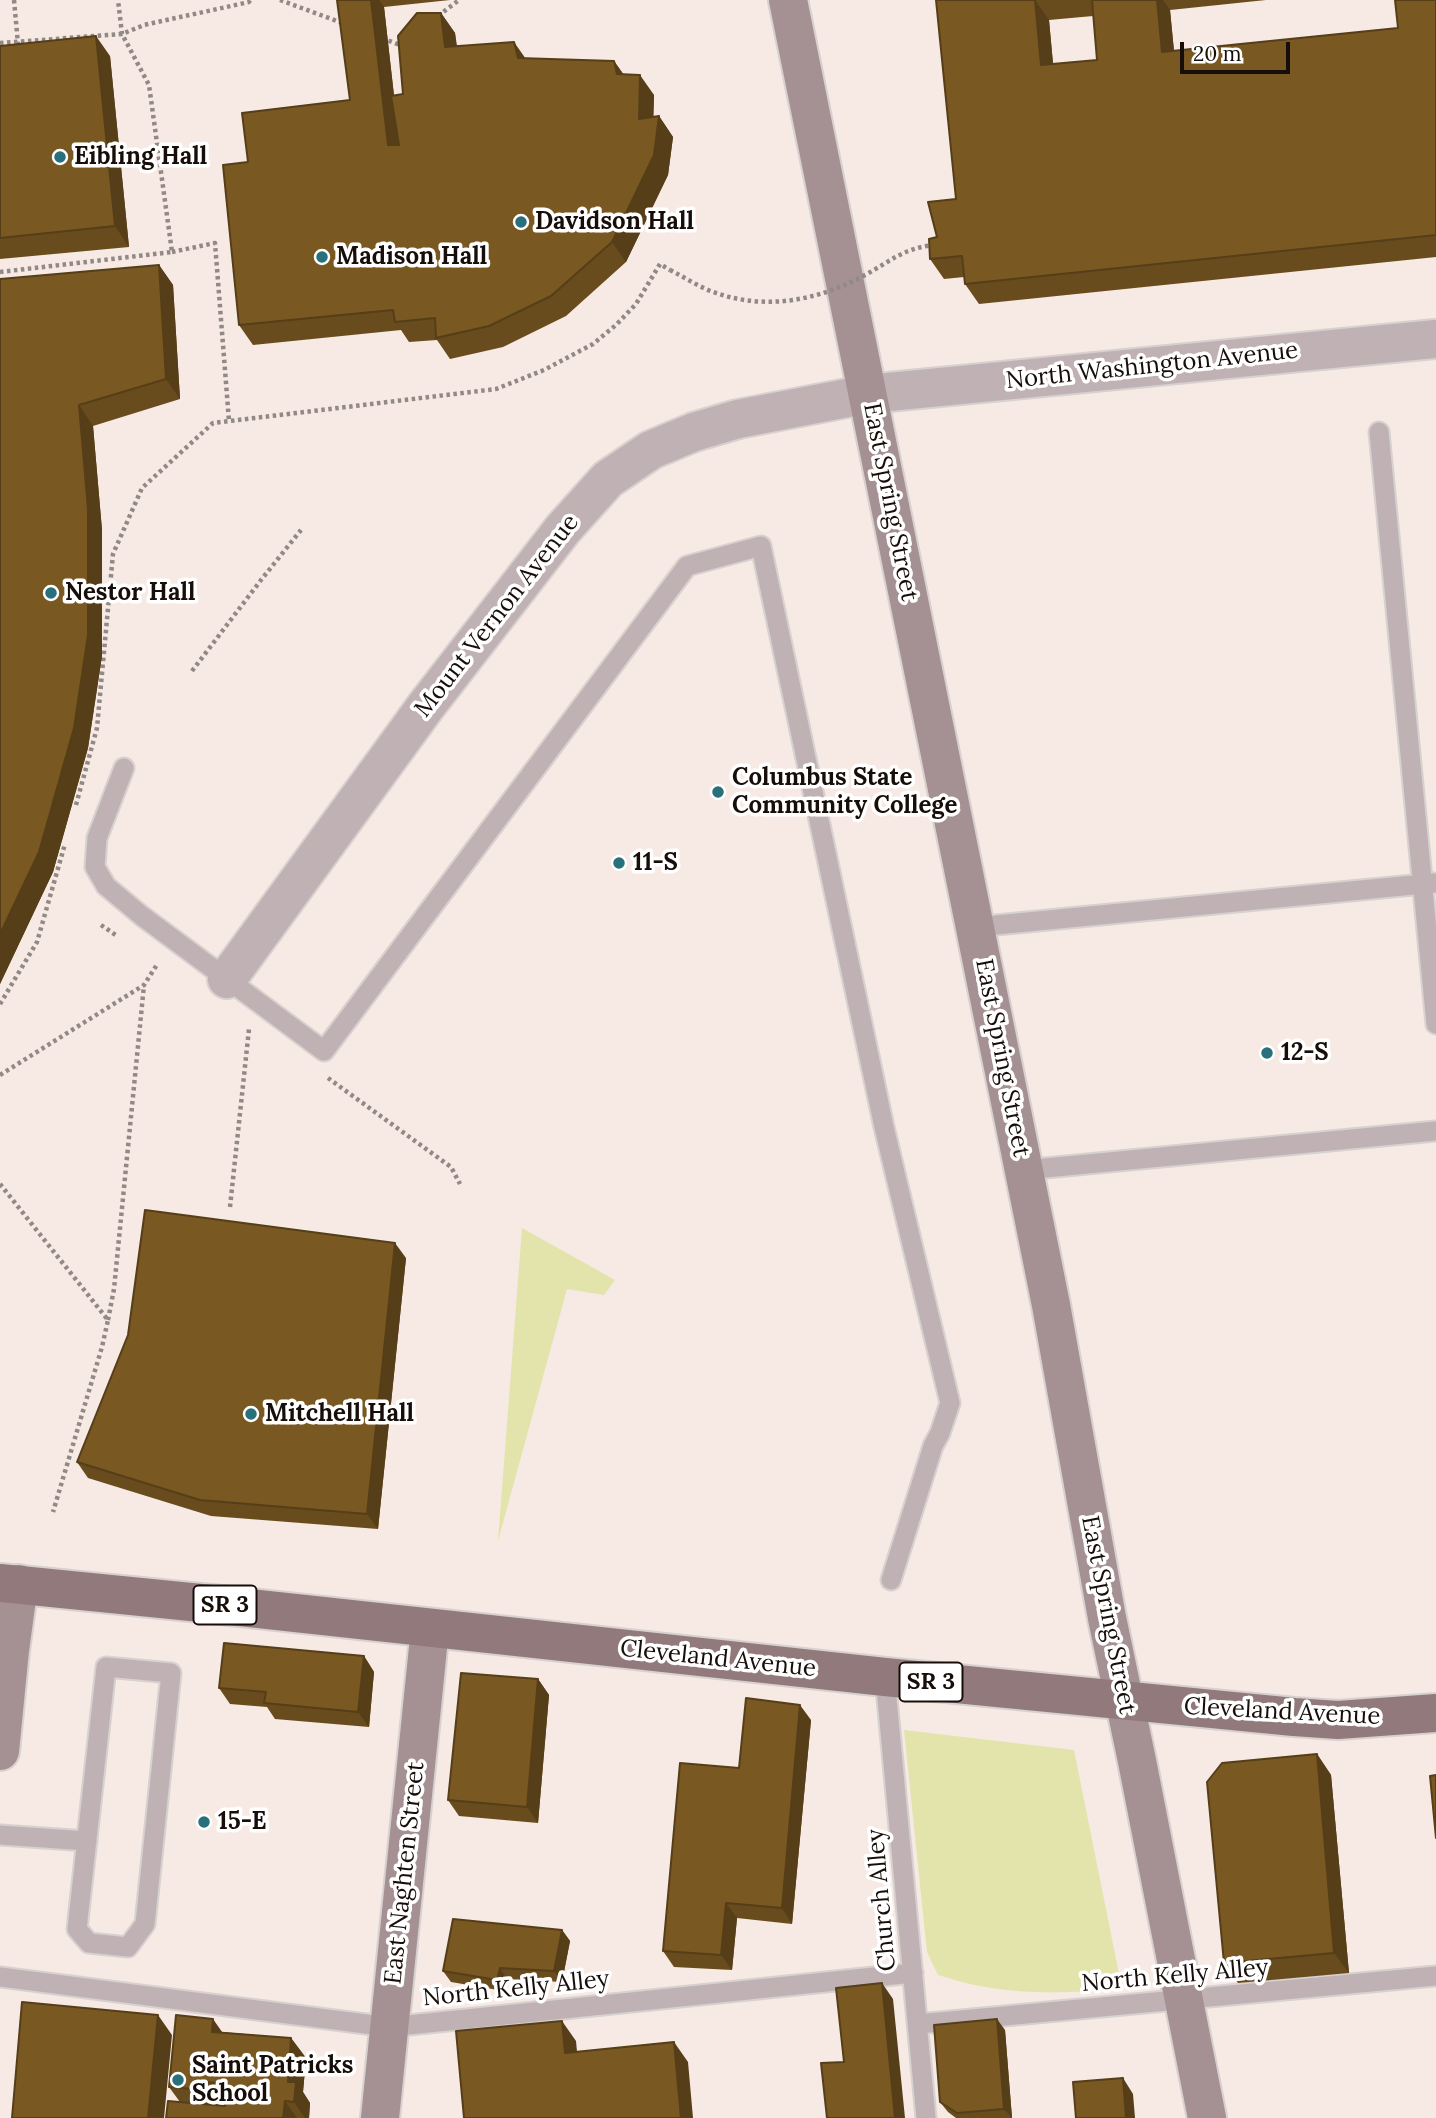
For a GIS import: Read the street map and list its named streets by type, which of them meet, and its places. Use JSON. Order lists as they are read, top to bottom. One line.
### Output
{"streets":{"main road":["East Spring Street","SR 3","Cleveland Avenue","East Naghten Street"],"street":["North Washington Avenue","Mount Vernon Avenue"],"lane":["Church Alley","North Kelly Alley"]},"crossings":[["North Washington Avenue","East Spring Street"],["North Washington Avenue","Mount Vernon Avenue"],["East Spring Street","Mount Vernon Avenue"],["East Spring Street","Cleveland Avenue"],["East Spring Street","North Kelly Alley"],["Cleveland Avenue","East Naghten Street"],["Cleveland Avenue","Church Alley"],["East Naghten Street","North Kelly Alley"],["Church Alley","North Kelly Alley"]],"places":["Eibling Hall","Davidson Hall","Madison Hall","Nestor Hall","Columbus State Community College","11-S","12-S","Mitchell Hall","15-E","Saint Patricks School"],"scale_bar":"20 m"}
